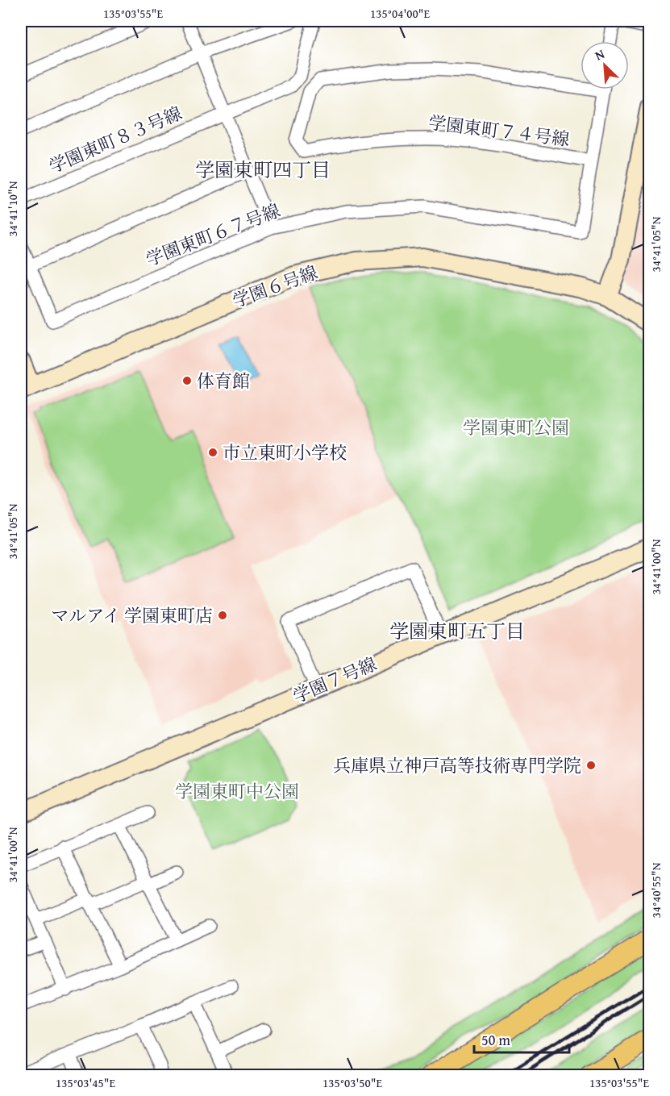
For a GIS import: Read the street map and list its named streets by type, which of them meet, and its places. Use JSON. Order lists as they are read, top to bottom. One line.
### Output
{"streets":{"street":["学園東町７４号線","学園東町８３号線","学園東町６７号線","学園６号線","学園７号線"]},"crossings":[["学園東町７４号線","学園東町６７号線"]],"districts":["学園東町四丁目","学園東町五丁目"],"parks":["学園東町公園","学園東町中公園"],"places":["体育館","市立東町小学校","マルアイ 学園東町店","兵庫県立神戸高等技術専門学院"],"scale_bar":"50 m","north":"top left","coordinates":["135°03'55\"E","135°04'00\"E","34°41'10\"N","34°41'05\"N","34°41'00\"N","34°40'55\"N","135°03'45\"E","135°03'50\"E"]}
